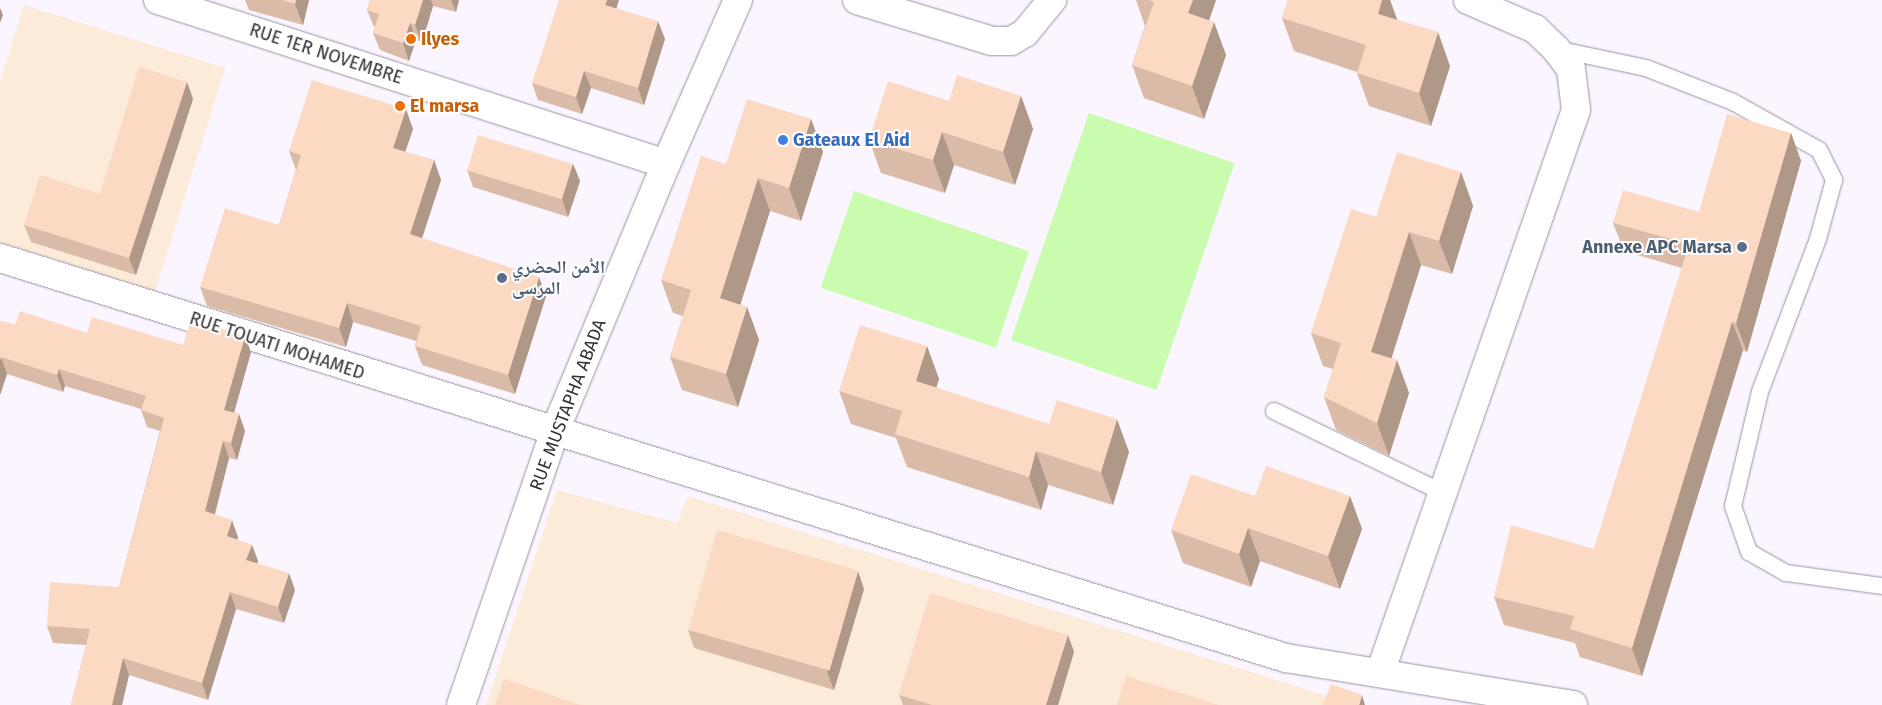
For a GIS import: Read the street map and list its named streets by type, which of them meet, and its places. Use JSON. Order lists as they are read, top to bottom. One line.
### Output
{"streets":{"street":["RUE 1ER NOVEMBRE","RUE TOUATI MOHAMED","RUE MUSTAPHA ABADA"]},"crossings":[["RUE 1ER NOVEMBRE","RUE MUSTAPHA ABADA"],["RUE TOUATI MOHAMED","RUE MUSTAPHA ABADA"]],"places":["Ilyes","El marsa","Gateaux El Aid","Annexe APC Marsa","الأمن الحضري المرسى"]}
